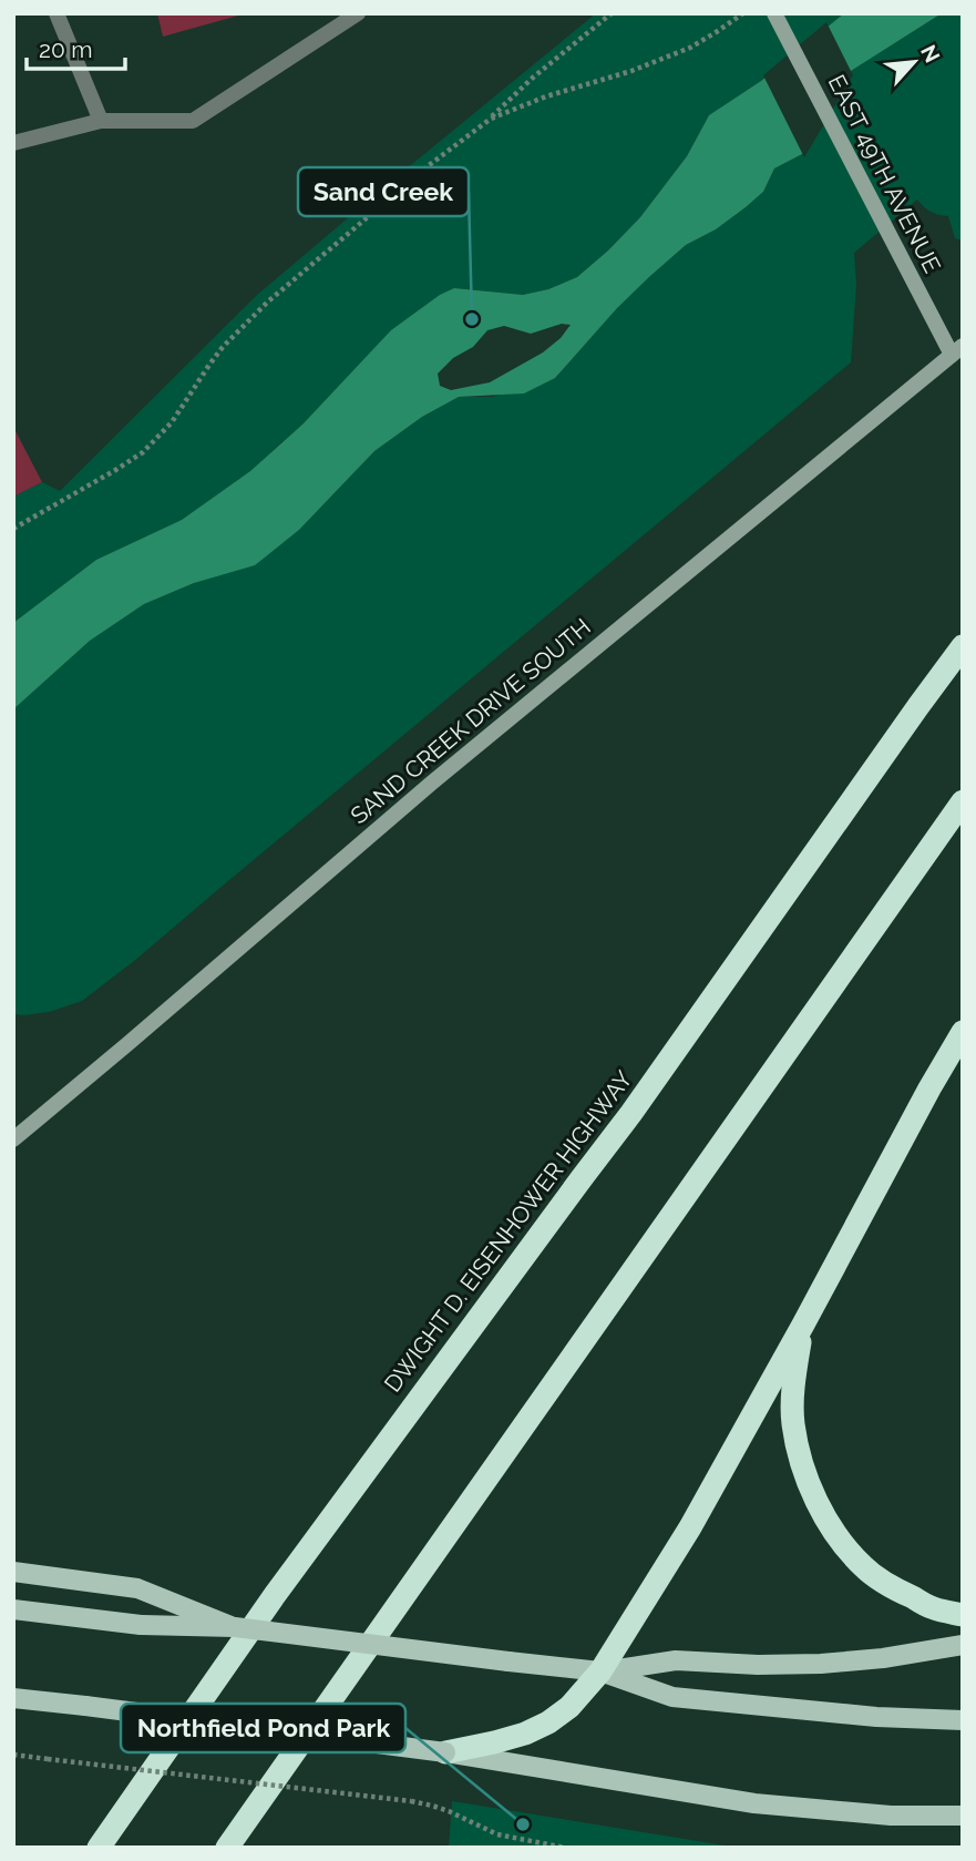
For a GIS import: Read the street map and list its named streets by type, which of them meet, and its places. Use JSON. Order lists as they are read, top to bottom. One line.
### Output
{"streets":{"highway":["DWIGHT D. EISENHOWER HIGHWAY"],"main road":["EAST 49TH AVENUE","SAND CREEK DRIVE SOUTH"]},"crossings":[["EAST 49TH AVENUE","SAND CREEK DRIVE SOUTH"]],"places":["Sand Creek","Northfield Pond Park"],"scale_bar":"20 m","north":"top right"}
